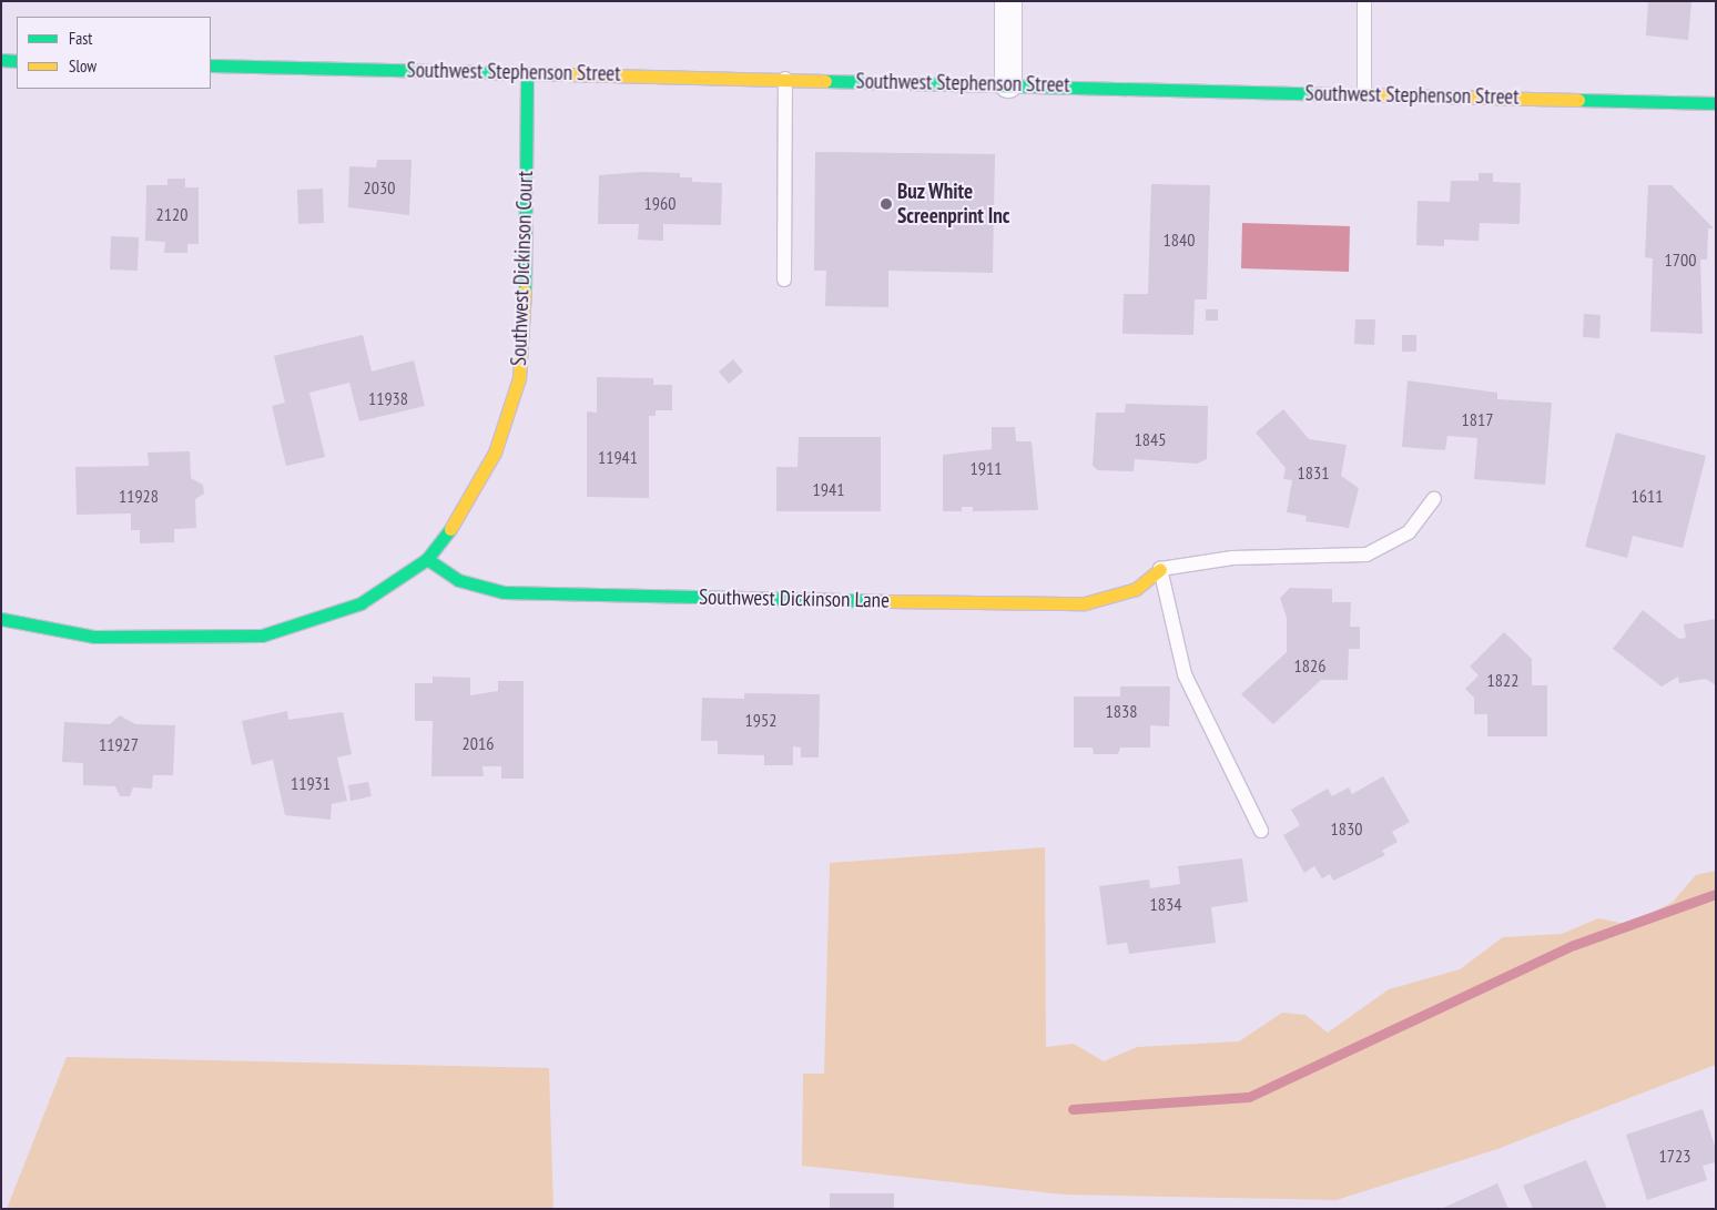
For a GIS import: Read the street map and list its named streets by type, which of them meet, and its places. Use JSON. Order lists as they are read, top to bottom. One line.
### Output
{"streets":{"street":["Southwest Stephenson Street","Southwest Dickinson Court","Southwest Dickinson Lane"]},"crossings":[["Southwest Stephenson Street","Southwest Dickinson Court"],["Southwest Dickinson Court","Southwest Dickinson Lane"]],"places":["Buz White Screenprint Inc"],"house_numbers":["2030","1960","2120","1840","1700","11938","1817","1845","11941","1911","1831","1941","11928","1611","1826","1822","1838","1952","2016","11927","11931","1830","1834","1723"],"legend":["Fast","Slow"]}
